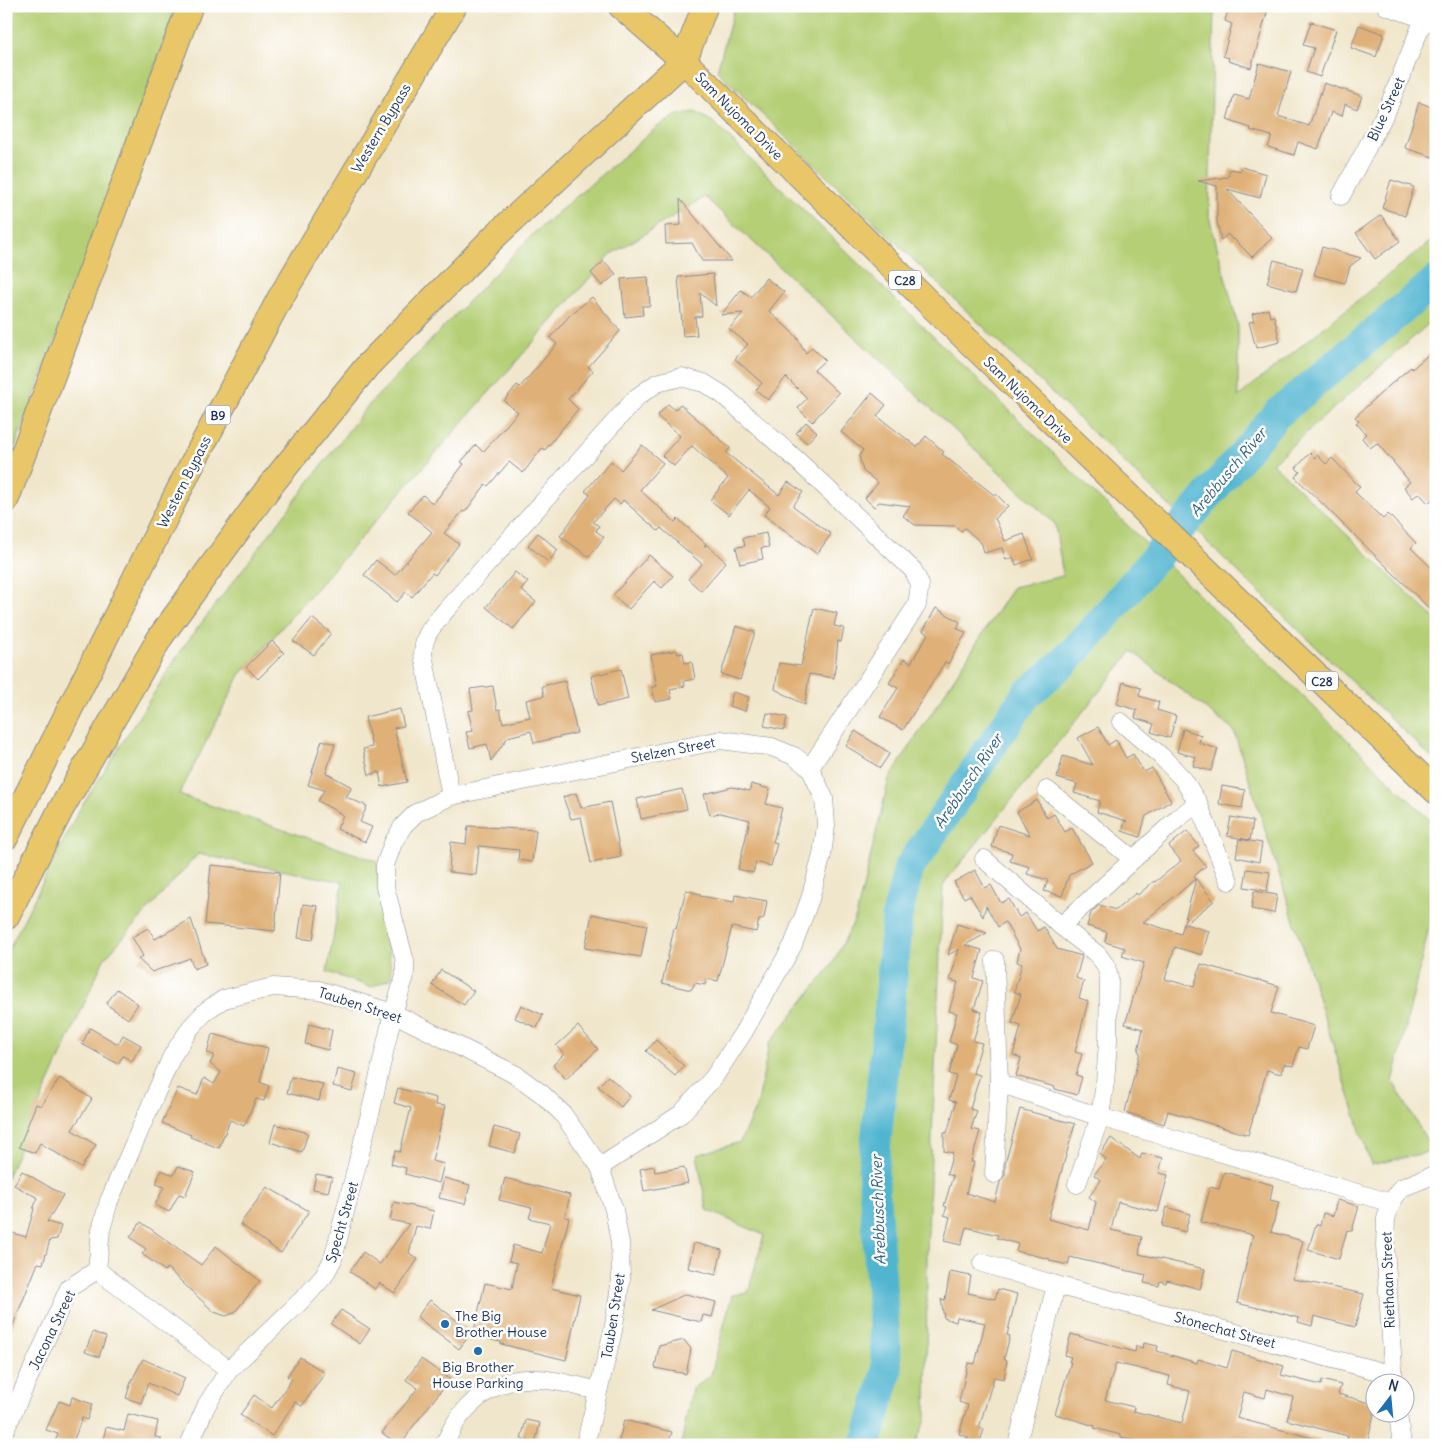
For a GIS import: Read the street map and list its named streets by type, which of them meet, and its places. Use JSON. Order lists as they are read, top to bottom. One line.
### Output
{"streets":{"highway":["Sam Nujoma Drive","Western Bypass","C28","B9"],"street":["Blue Street","Stelzen Street","Tauben Street","Specht Street","Riethaan Street","Jacona Street","Stonechat Street"]},"crossings":[["Stelzen Street","Tauben Street"],["Stelzen Street","Specht Street"],["Tauben Street","Specht Street"],["Tauben Street","Jacona Street"]],"water":["Arebbusch River"],"places":["The Big Brother House","Big Brother House Parking"],"north":"top"}
